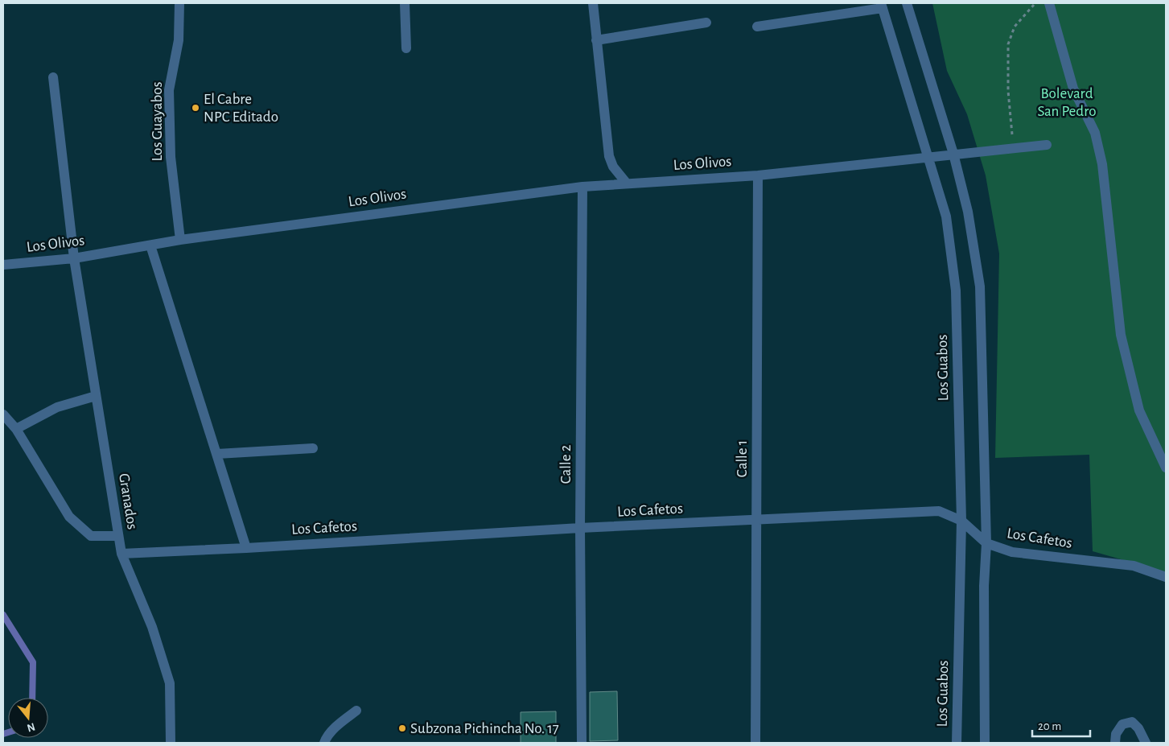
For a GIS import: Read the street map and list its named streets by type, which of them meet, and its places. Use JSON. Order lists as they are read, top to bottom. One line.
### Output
{"streets":{"street":["Los Guayabos","Los Olivos","Los Guabos","Calle 1","Calle 2","Granados","Los Cafetos"]},"crossings":[["Los Guayabos","Los Olivos"],["Los Olivos","Los Guabos"],["Los Olivos","Calle 1"],["Los Olivos","Calle 2"],["Los Olivos","Granados"],["Los Guabos","Los Cafetos"],["Calle 1","Los Cafetos"],["Calle 2","Los Cafetos"],["Granados","Los Cafetos"]],"parks":["Bolevard San Pedro"],"places":["El Cabre NPC Editado","Subzona Pichincha No. 17"],"scale_bar":"20 m","north":"bottom"}
